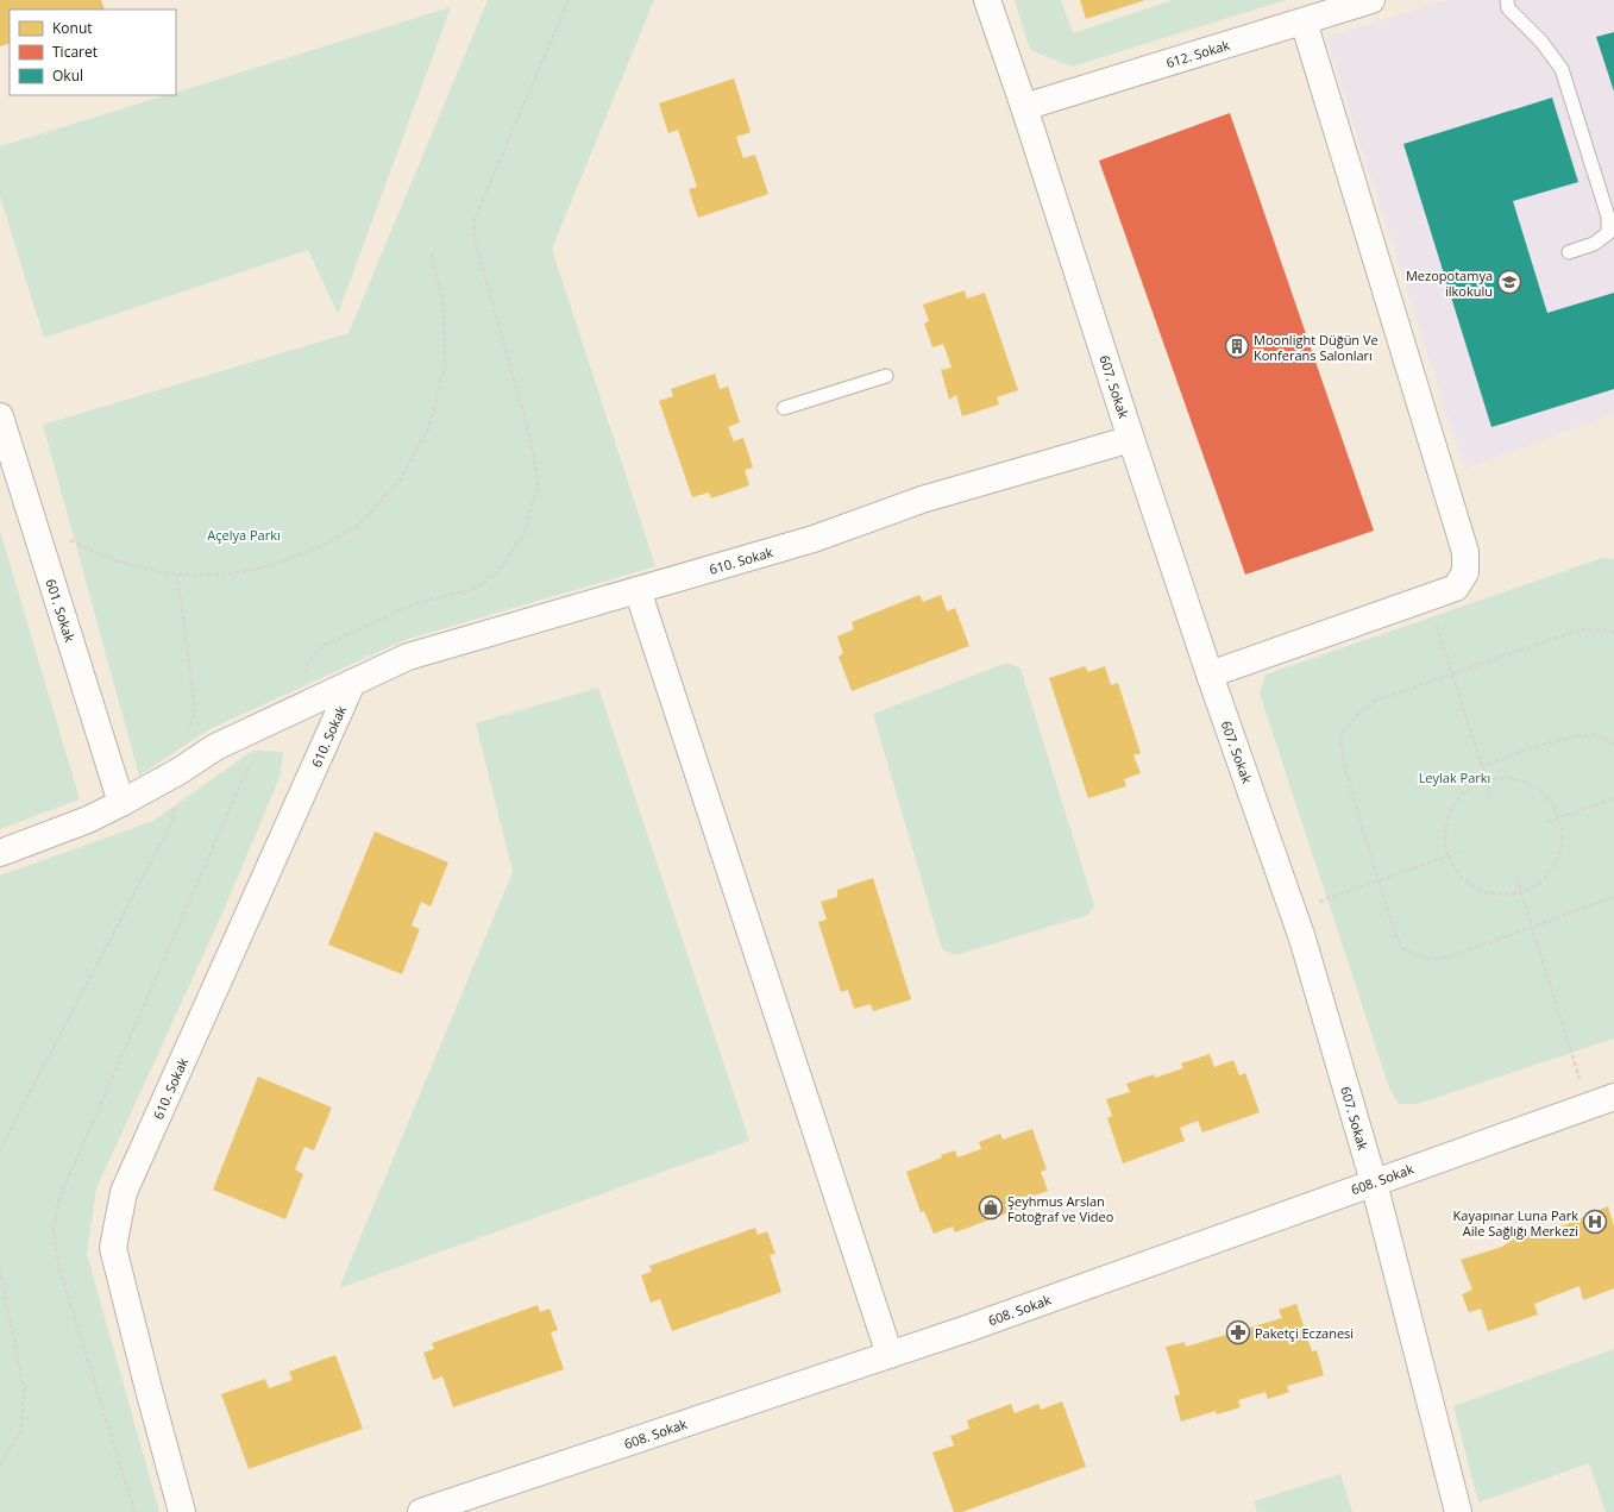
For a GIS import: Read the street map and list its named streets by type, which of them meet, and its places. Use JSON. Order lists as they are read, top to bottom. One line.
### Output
{"streets":{"street":["612. Sokak","607. Sokak","610. Sokak","601. Sokak","608. Sokak"]},"crossings":[["612. Sokak","607. Sokak"],["607. Sokak","610. Sokak"],["607. Sokak","608. Sokak"],["610. Sokak","601. Sokak"]],"parks":["Açelya Parkı","Leylak Parkı"],"places":{"school or university":["Mezopotamya ilkokulu"],"building":["Moonlight Düğün Ve Konferans Salonları"],"shop":["Şeyhmus Arslan Fotoğraf ve Video"],"hospital":["Kayapınar Luna Park Aile Sağlığı Merkezi"],"pharmacy":["Paketçi Eczanesi"]},"legend":["Konut","Ticaret","Okul"]}
